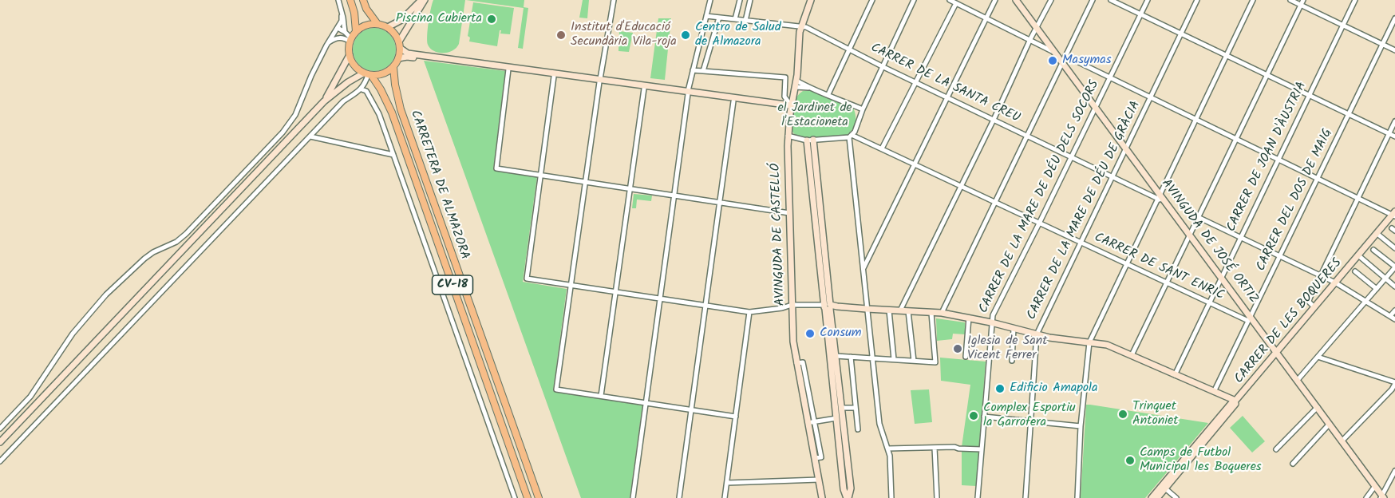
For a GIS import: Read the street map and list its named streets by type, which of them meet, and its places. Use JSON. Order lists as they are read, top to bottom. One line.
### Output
{"streets":{"main road":["CARRETERA DE ALMAZORA","CV-18"],"street":["CARRER DE LA SANTA CREU","CARRER DE JOAN D'ÀUSTRIA","CARRER DE LA MARE DE DÉU DELS SOCORS","CARRER DEL DOS DE MAIG","CARRER DE LA MARE DE DÉU DE GRÀCIA","AVINGUDA DE CASTELLÓ","AVINGUDA DE JOSÉ ORTIZ","CARRER DE SANT ENRIC","CARRER DE LES BOQUERES"]},"crossings":[["CARRER DE LA SANTA CREU","CARRER DE LA MARE DE DÉU DELS SOCORS"],["CARRER DE LA SANTA CREU","CARRER DE LA MARE DE DÉU DE GRÀCIA"],["CARRER DE LA SANTA CREU","AVINGUDA DE CASTELLÓ"],["CARRER DE LA SANTA CREU","AVINGUDA DE JOSÉ ORTIZ"],["CARRER DE JOAN D'ÀUSTRIA","AVINGUDA DE JOSÉ ORTIZ"],["CARRER DE JOAN D'ÀUSTRIA","CARRER DE SANT ENRIC"],["CARRETERA DE ALMAZORA","CV-18"],["CARRER DE LA MARE DE DÉU DELS SOCORS","AVINGUDA DE JOSÉ ORTIZ"],["CARRER DE LA MARE DE DÉU DELS SOCORS","CARRER DE SANT ENRIC"],["CARRER DEL DOS DE MAIG","AVINGUDA DE JOSÉ ORTIZ"],["CARRER DEL DOS DE MAIG","CARRER DE SANT ENRIC"],["CARRER DE LA MARE DE DÉU DE GRÀCIA","AVINGUDA DE JOSÉ ORTIZ"],["CARRER DE LA MARE DE DÉU DE GRÀCIA","CARRER DE SANT ENRIC"],["AVINGUDA DE JOSÉ ORTIZ","CARRER DE SANT ENRIC"],["AVINGUDA DE JOSÉ ORTIZ","CARRER DE LES BOQUERES"]],"parks":["el Jardinet de l'Estacioneta"],"places":["Piscina Cubierta","Institut d'Educació Secundària Vila-roja","Centro de Salud de Almazora","Masymas","Consum","Iglesia de Sant Vicent Ferrer","Edificio Amapola","Trinquet Antoniet","Complex Esportiu la Garrofera","Camps de Futbol Municipal les Boqueres"]}
